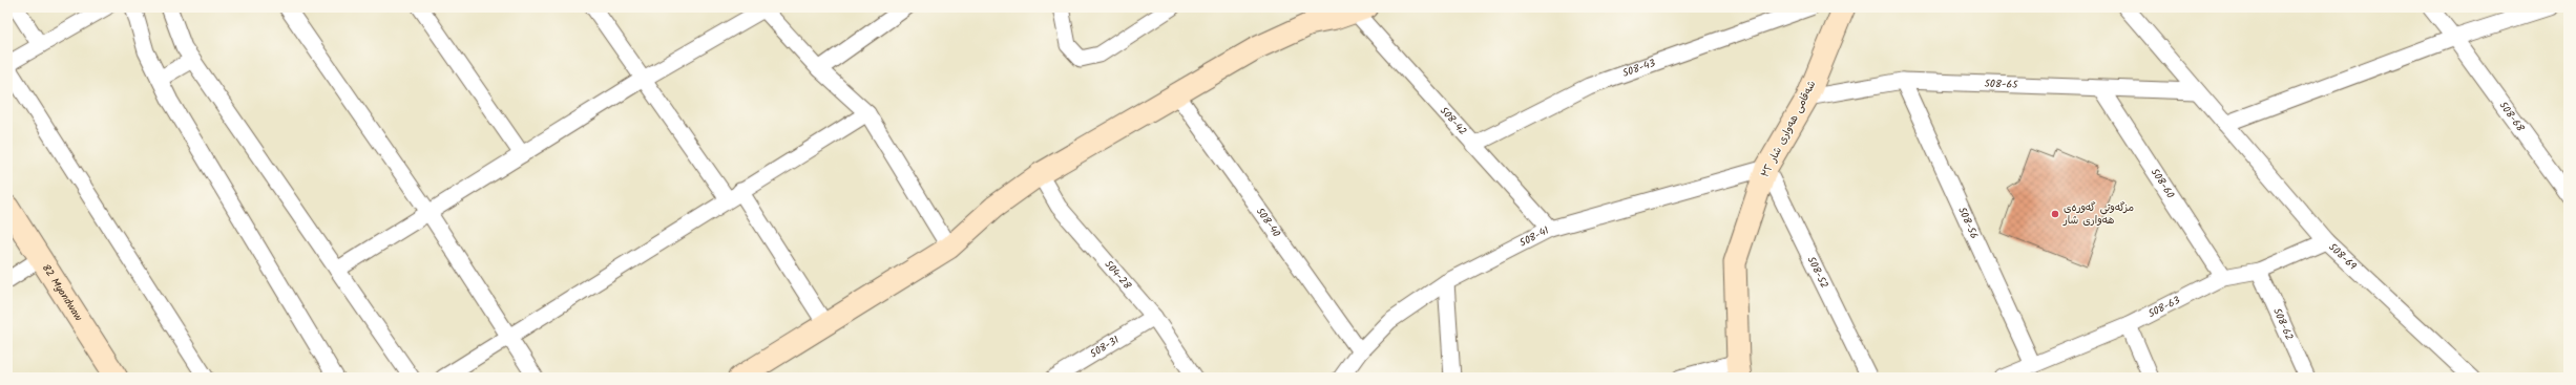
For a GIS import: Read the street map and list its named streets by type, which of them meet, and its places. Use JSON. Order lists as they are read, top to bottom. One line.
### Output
{"streets":{"street":["508-43","508-65","508-68","508-42","شەقامی هەواری شار ٣٢","508-60","508-40","508-56","508-41","508-69","508-52","504-28","82 Myandwaw","508-63","508-62","508-31"]},"crossings":[["508-43","508-42"],["508-65","شەقامی هەواری شار ٣٢"],["508-65","508-60"],["508-65","508-56"],["508-65","508-69"],["508-42","508-41"],["شەقامی هەواری شار ٣٢","508-41"],["شەقامی هەواری شار ٣٢","508-52"],["508-60","508-63"],["508-40","508-41"],["508-56","508-63"],["508-41","508-52"],["508-69","508-63"],["504-28","508-31"],["508-63","508-62"]],"places":["مزگەوتی گەورەی هەواری شار"]}
